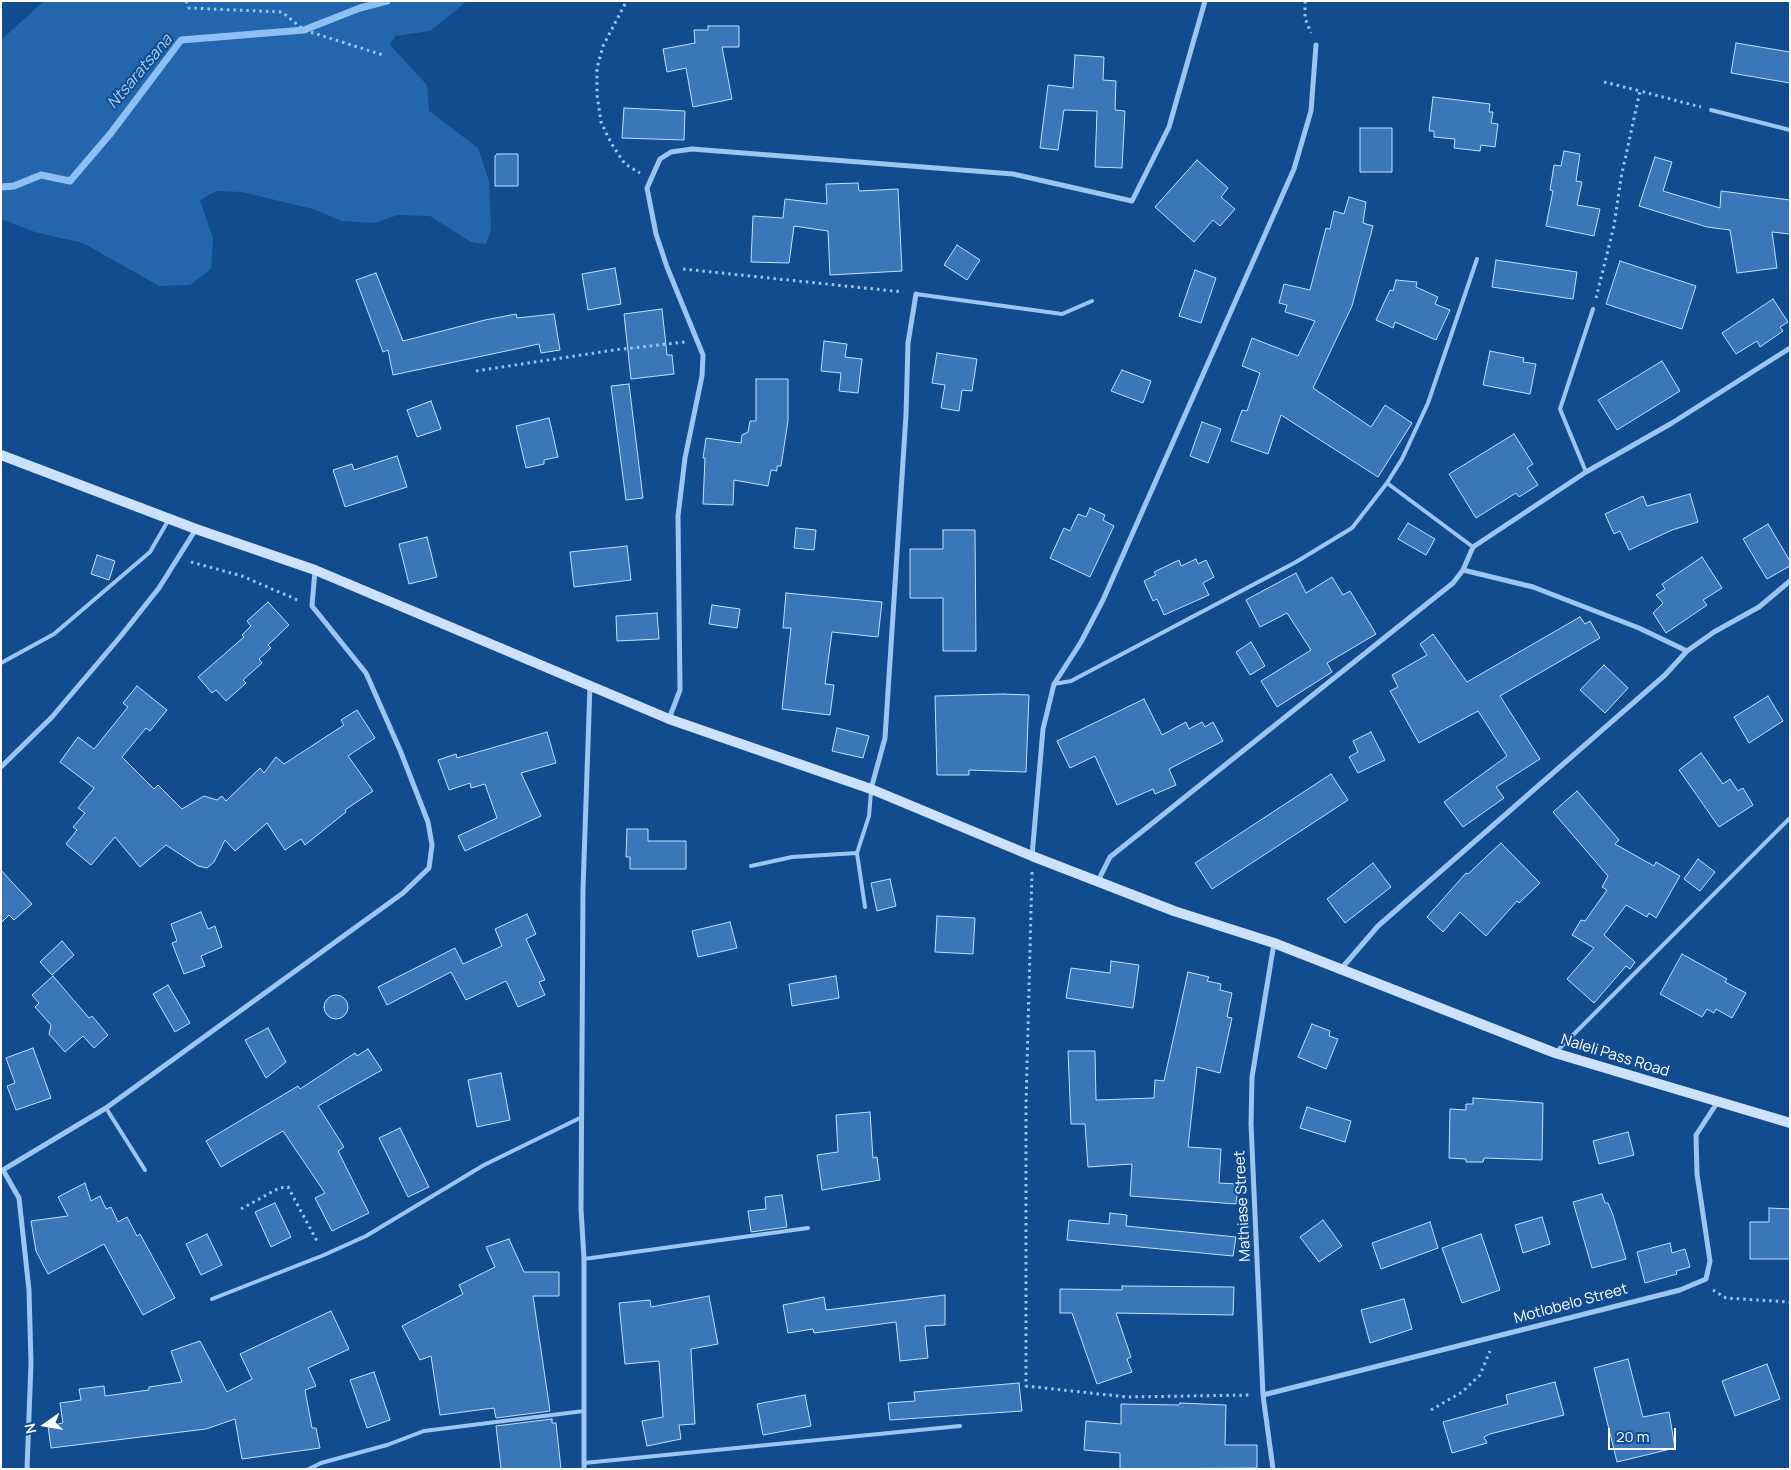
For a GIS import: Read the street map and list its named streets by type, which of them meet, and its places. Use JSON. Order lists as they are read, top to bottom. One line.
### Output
{"streets":{"main road":["Naleli Pass Road"],"street":["Mathiase Street","Motlobelo Street"]},"crossings":[["Naleli Pass Road","Mathiase Street"],["Mathiase Street","Motlobelo Street"]],"water":["Ntsaratsana"],"scale_bar":"20 m","north":"left"}
